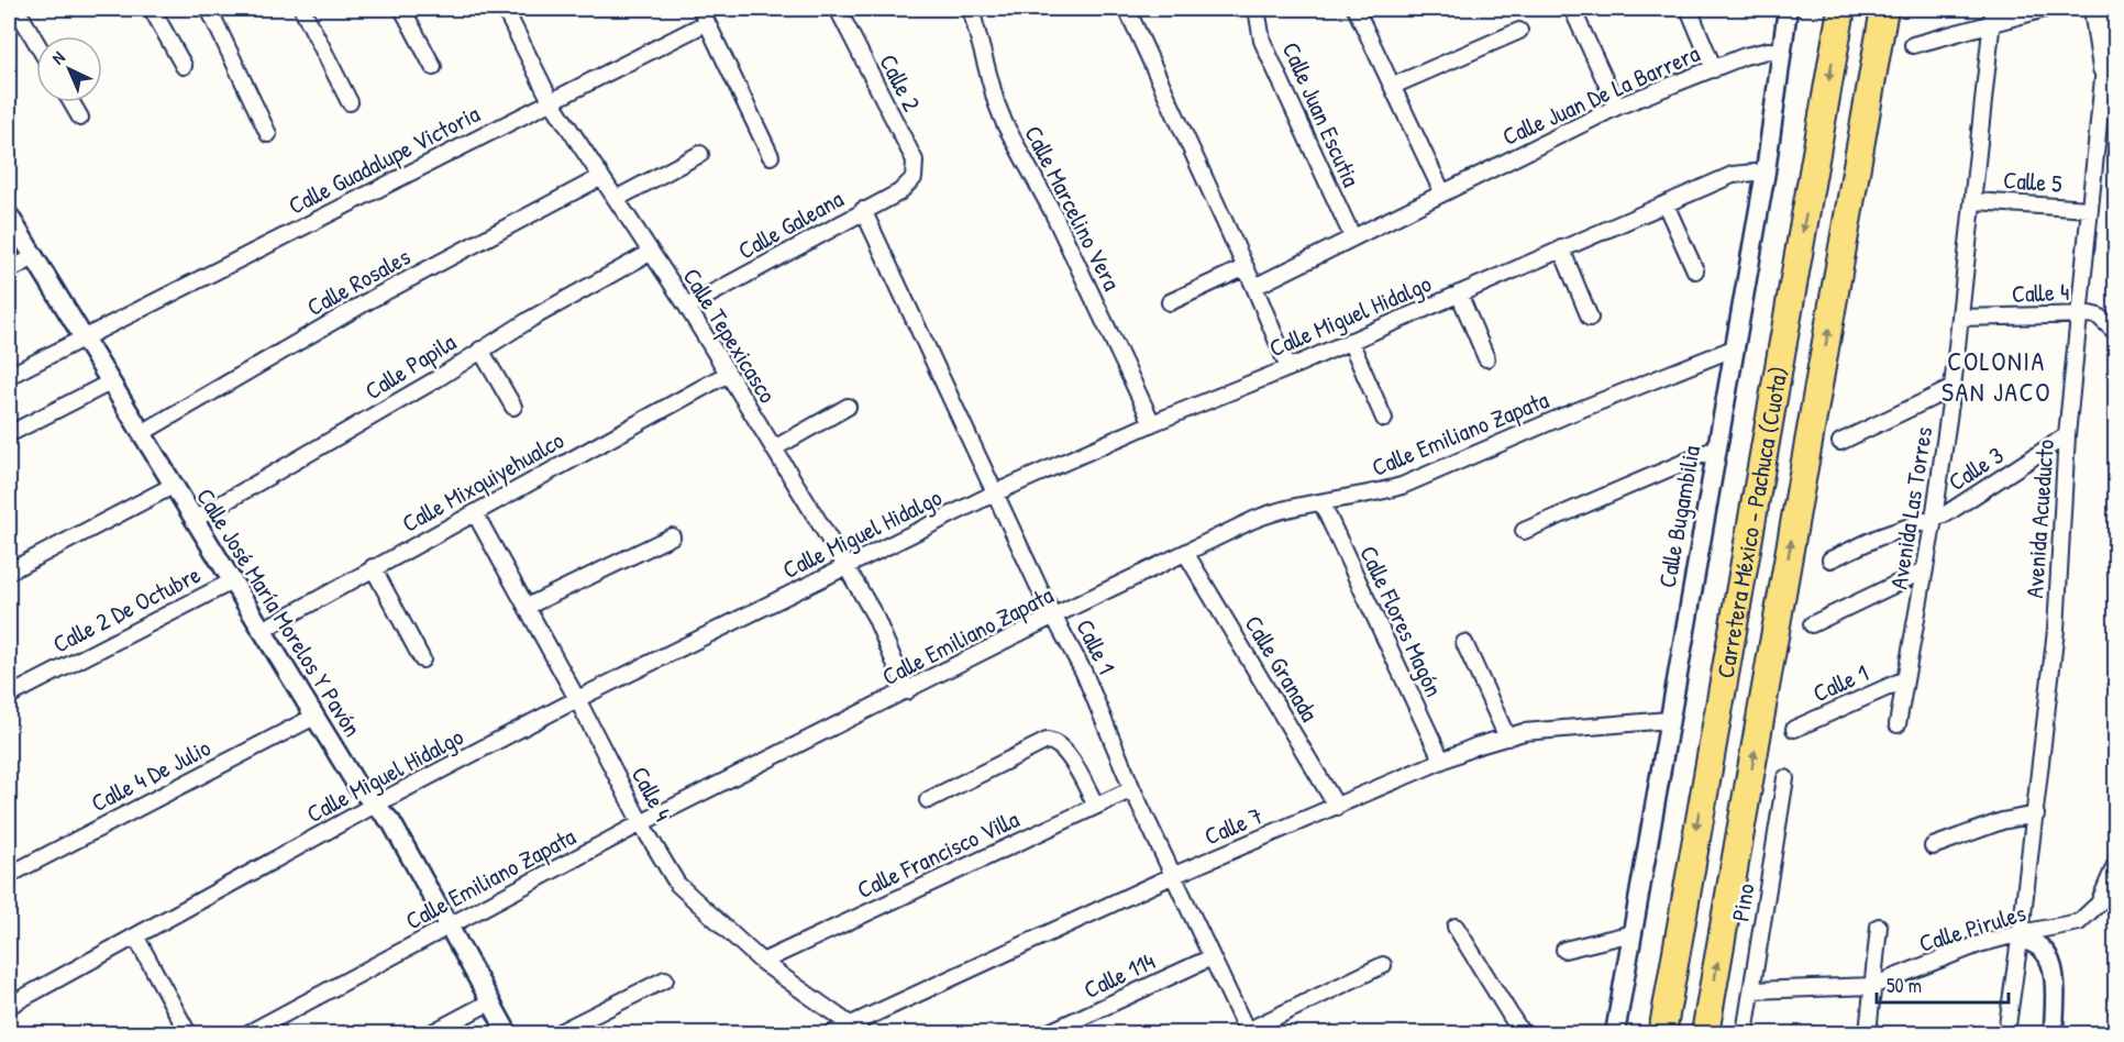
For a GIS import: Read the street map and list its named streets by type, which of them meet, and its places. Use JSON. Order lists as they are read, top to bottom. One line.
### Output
{"streets":{"highway":["Carretera México - Pachuca (Cuota)"],"street":["Calle 2","Calle Juan De La Barrera","Calle Juan Escutia","Calle Guadalupe Victoria","Calle 5","Calle Marcelino Vera","Calle Galeana","Calle Rosales","Calle 4","Calle Miguel Hidalgo","Calle Tepexicasco","Calle Papila","Calle Emiliano Zapata","Calle 3","Calle Mixquiyehualco","Avenida Las Torres","Calle Bugambilia","Avenida Acueducto","Calle 2 De Octubre","Calle José María Morelos Y Pavón","Calle Flores Magón","Calle 1","Calle Granada","Calle 4 De Julio","Calle 7","Calle Francisco Villa","Pino","Calle Pirules","Calle 114"]},"crossings":[["Calle 2","Calle Galeana"],["Calle Juan De La Barrera","Calle Juan Escutia"],["Calle Juan De La Barrera","Calle Bugambilia"],["Calle Guadalupe Victoria","Calle Tepexicasco"],["Calle Guadalupe Victoria","Calle José María Morelos Y Pavón"],["Calle 5","Avenida Las Torres"],["Calle 5","Avenida Acueducto"],["Calle Marcelino Vera","Calle Miguel Hidalgo"],["Calle Galeana","Calle Tepexicasco"],["Calle Galeana","Calle 1"],["Calle Rosales","Calle Tepexicasco"],["Calle Rosales","Calle José María Morelos Y Pavón"],["Calle 4","Calle Miguel Hidalgo"],["Calle 4","Calle Emiliano Zapata"],["Calle 4","Calle Mixquiyehualco"],["Calle 4","Avenida Las Torres"],["Calle 4","Avenida Acueducto"],["Calle 4","Calle 7"],["Calle 4","Calle Francisco Villa"],["Calle Miguel Hidalgo","Calle Tepexicasco"],["Calle Miguel Hidalgo","Calle Bugambilia"],["Calle Miguel Hidalgo","Calle José María Morelos Y Pavón"],["Calle Miguel Hidalgo","Calle 1"],["Calle Tepexicasco","Calle Papila"],["Calle Tepexicasco","Calle Emiliano Zapata"],["Calle Tepexicasco","Calle Mixquiyehualco"],["Calle Papila","Calle José María Morelos Y Pavón"],["Calle Emiliano Zapata","Calle Bugambilia"],["Calle Emiliano Zapata","Calle José María Morelos Y Pavón"],["Calle Emiliano Zapata","Calle Flores Magón"],["Calle Emiliano Zapata","Calle 1"],["Calle Emiliano Zapata","Calle Granada"],["Calle 3","Avenida Las Torres"],["Calle 3","Avenida Acueducto"],["Calle Mixquiyehualco","Calle José María Morelos Y Pavón"],["Avenida Las Torres","Calle 1"],["Calle Bugambilia","Calle 7"],["Avenida Acueducto","Calle Pirules"],["Calle 2 De Octubre","Calle José María Morelos Y Pavón"],["Calle José María Morelos Y Pavón","Calle 4 De Julio"],["Calle Flores Magón","Calle 7"],["Calle 1","Calle 7"],["Calle 1","Calle Francisco Villa"],["Calle 1","Calle 114"],["Calle Granada","Calle 7"],["Pino","Calle Pirules"]],"districts":["COLONIA SAN JACO"],"scale_bar":"50 m","north":"top left"}
